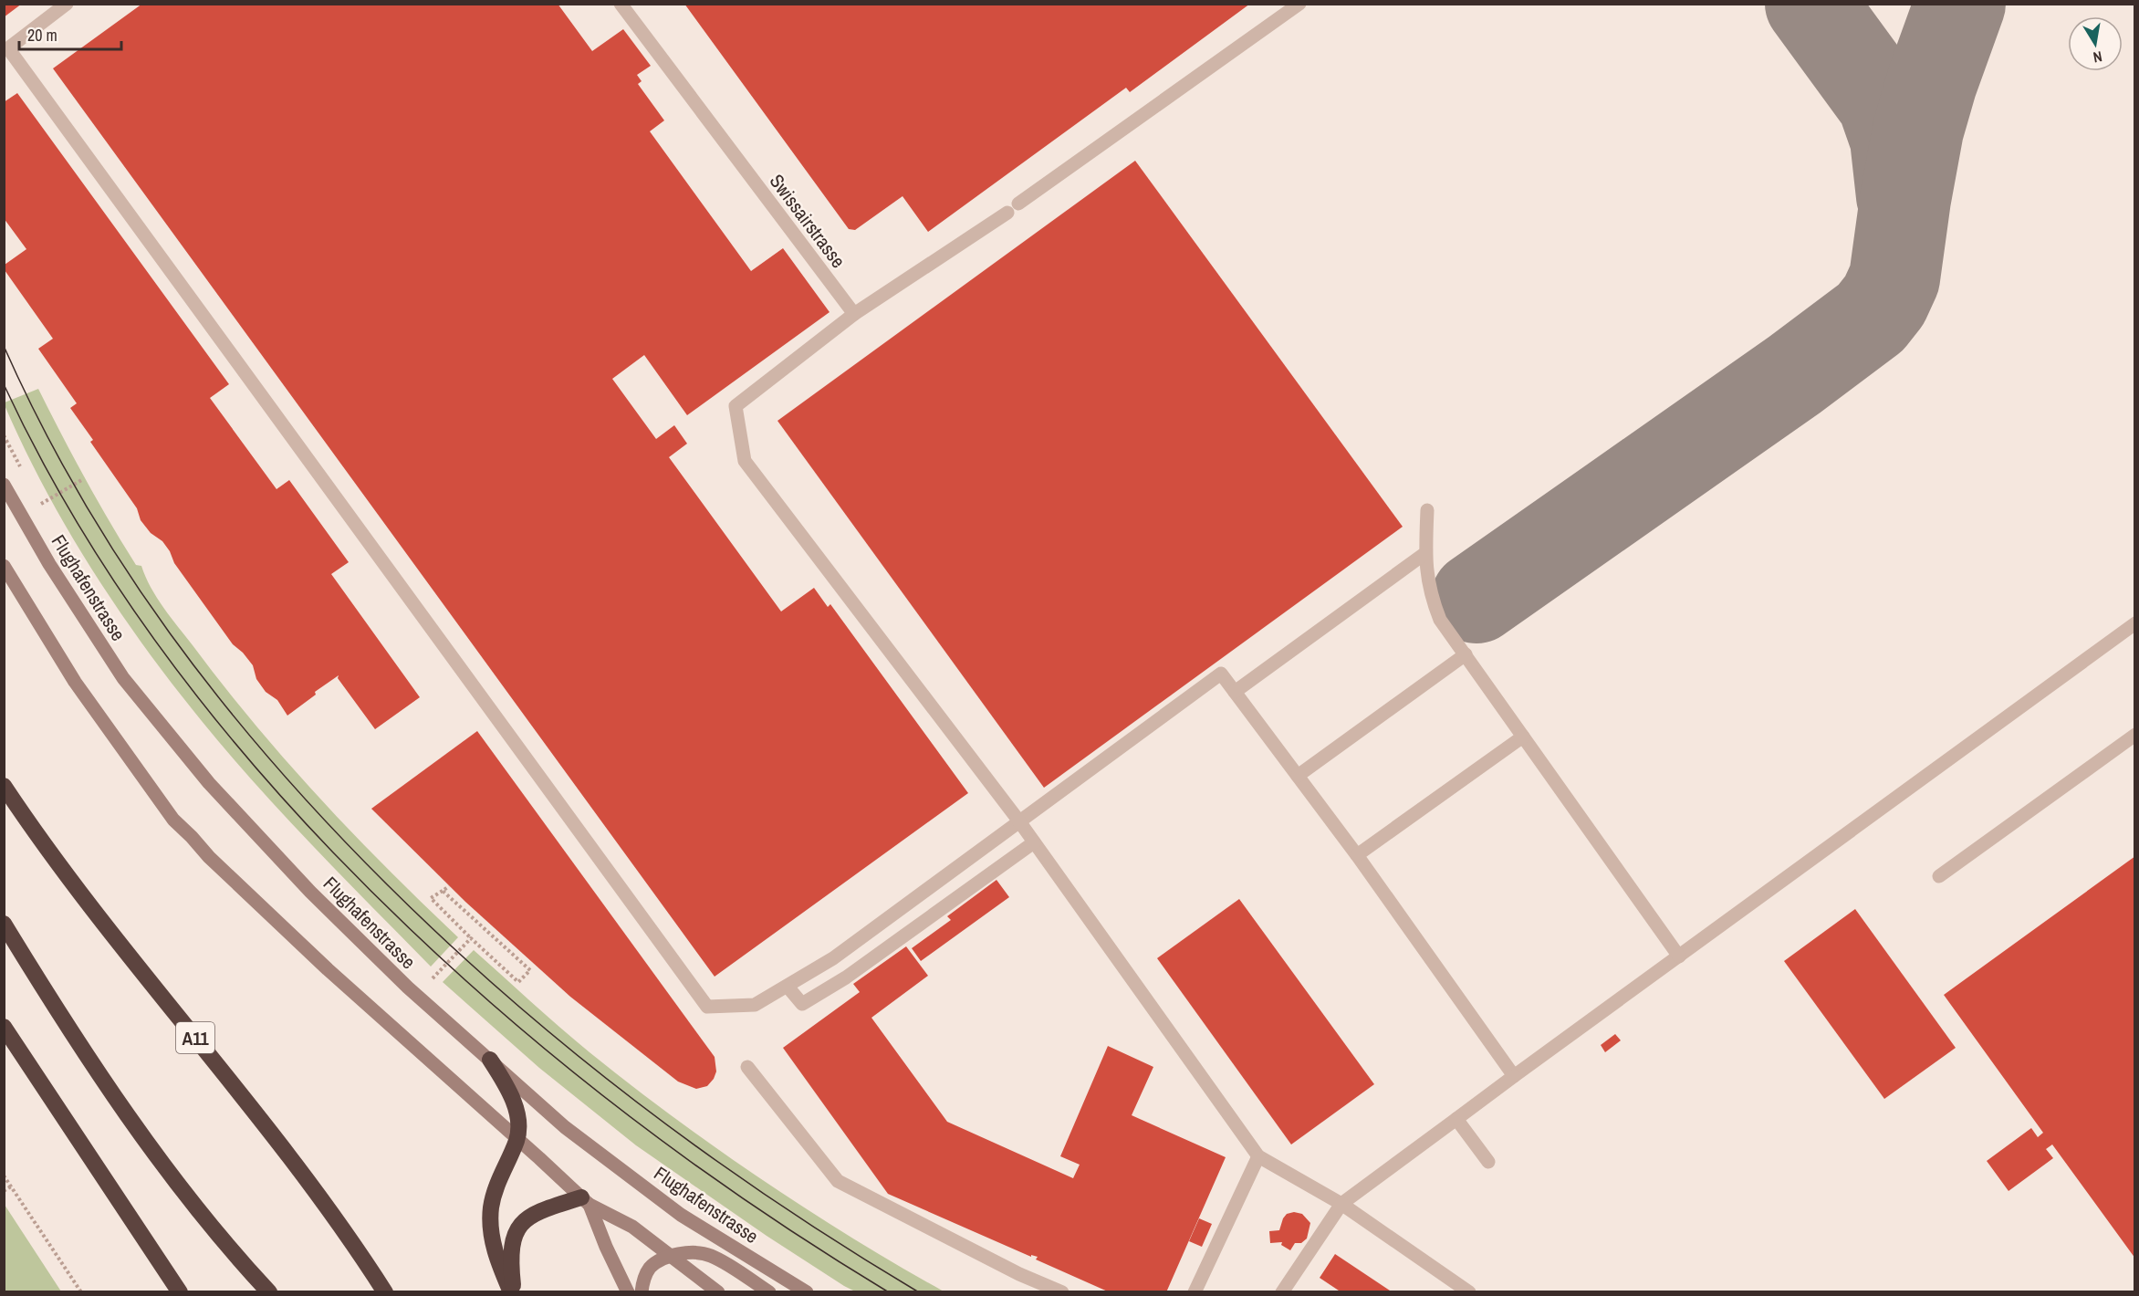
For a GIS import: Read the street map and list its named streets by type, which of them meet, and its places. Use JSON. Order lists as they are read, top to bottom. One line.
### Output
{"streets":{"highway":["A11"],"main road":["Flughafenstrasse"],"lane":["Swissairstrasse"]},"scale_bar":"20 m","north":"bottom"}
